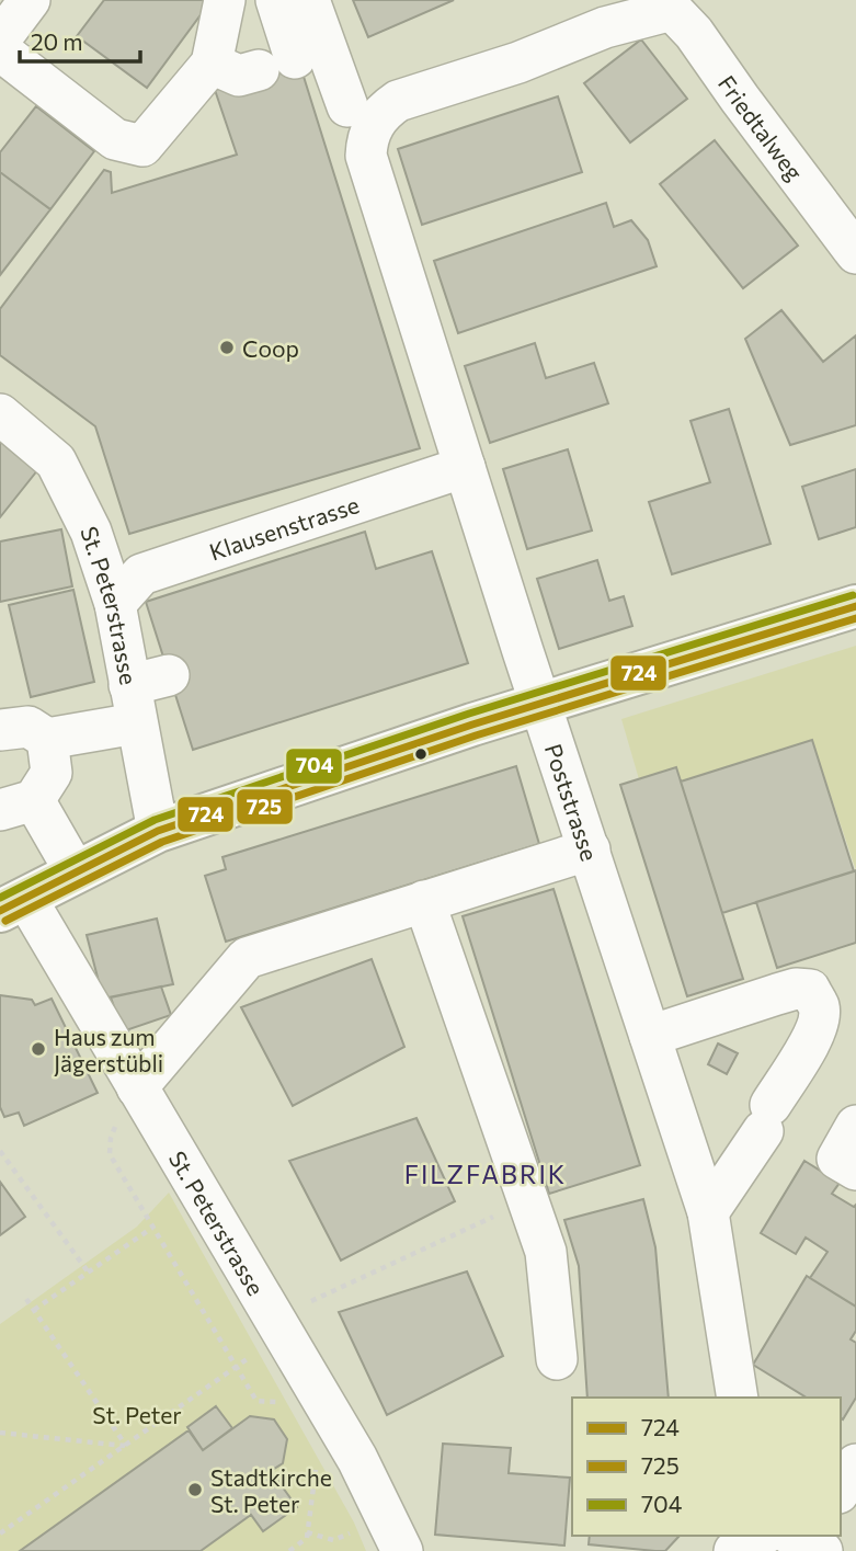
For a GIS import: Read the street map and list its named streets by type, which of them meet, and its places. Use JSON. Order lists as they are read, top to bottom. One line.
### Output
{"streets":{"street":["Friedtalweg","Klausenstrasse","St. Peterstrasse","Poststrasse"]},"crossings":[["Klausenstrasse","St. Peterstrasse"],["Klausenstrasse","Poststrasse"]],"districts":["FILZFABRIK"],"parks":["St. Peter"],"places":["Coop","Haus zum Jägerstübli","Stadtkirche St. Peter"],"lines":["transit line 704","transit line 724","transit line 725"],"legend":["724","725","704"],"scale_bar":"20 m"}
